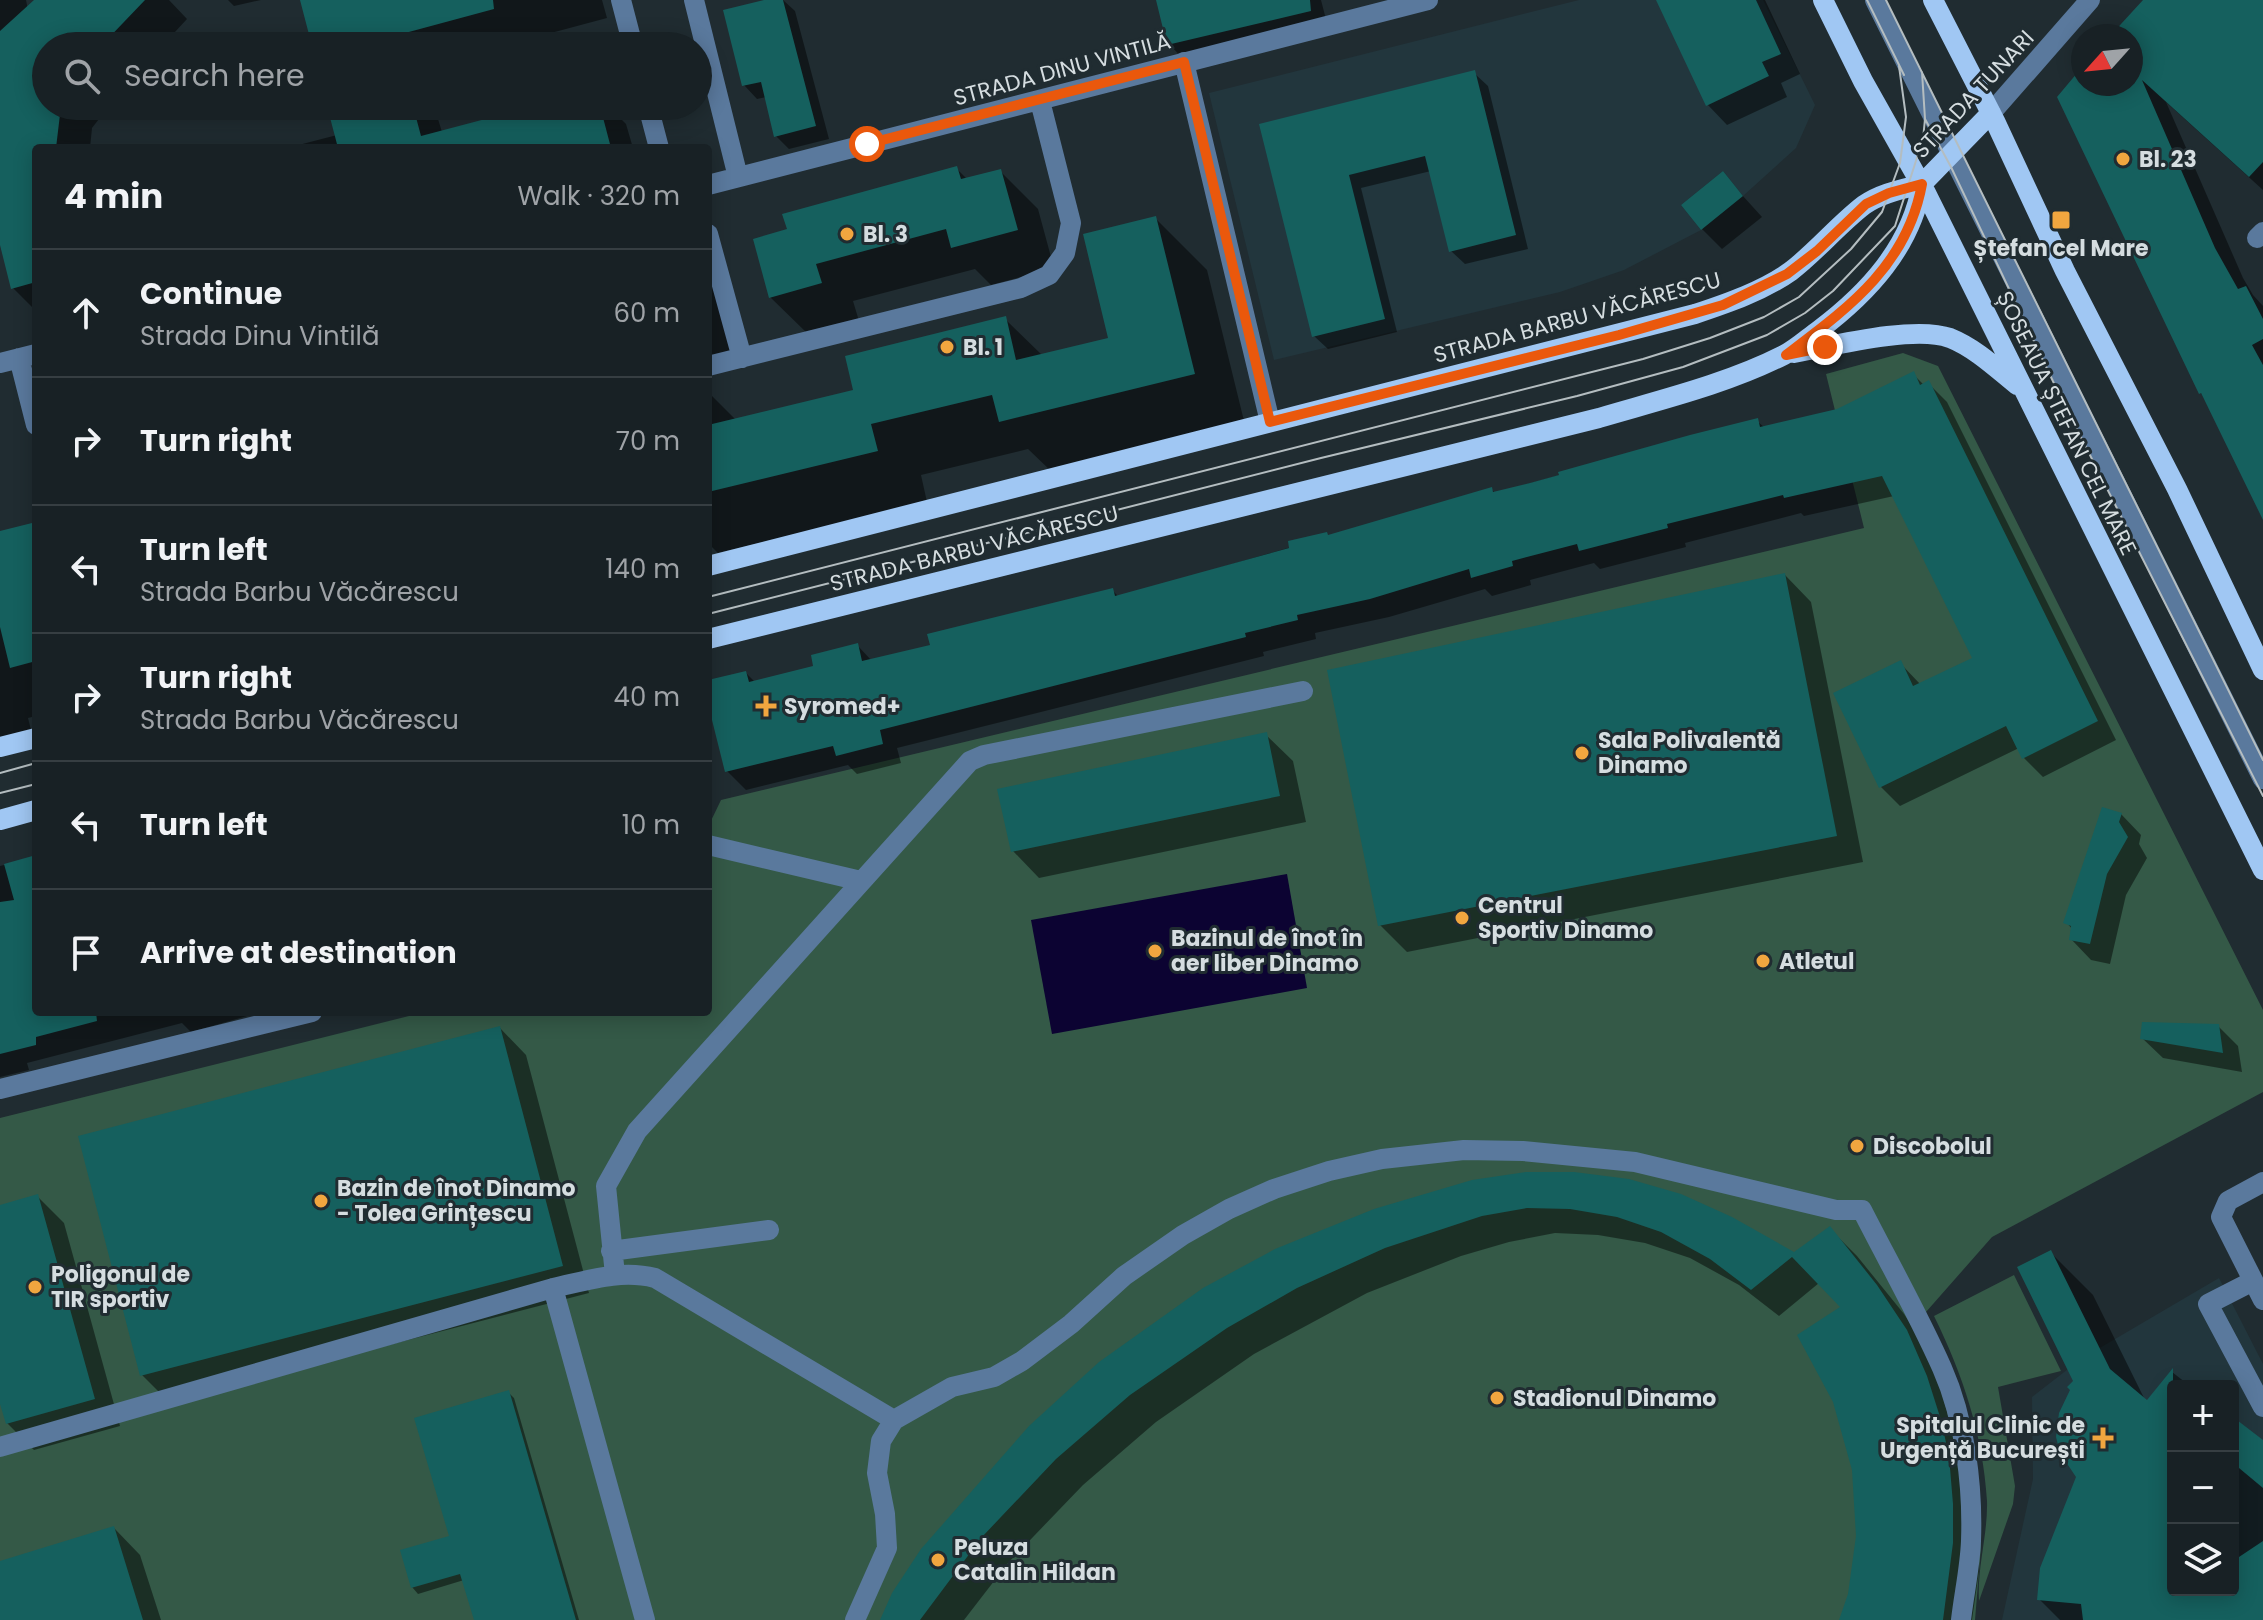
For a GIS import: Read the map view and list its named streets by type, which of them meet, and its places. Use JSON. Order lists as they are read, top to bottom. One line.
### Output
{"streets":{"main road":["STRADA TUNARI","STRADA BARBU VĂCĂRESCU","ȘOSEAUA ȘTEFAN CEL MARE"],"street":["STRADA DINU VINTILĂ"]},"crossings":[["STRADA TUNARI","STRADA BARBU VĂCĂRESCU"],["STRADA TUNARI","ȘOSEAUA ȘTEFAN CEL MARE"],["STRADA BARBU VĂCĂRESCU","ȘOSEAUA ȘTEFAN CEL MARE"]],"places":{"other":["Bl. 23","Bl. 3","Bl. 1","Sala Polivalentă Dinamo","Centrul Sportiv Dinamo","Bazinul de înot în aer liber Dinamo","Atletul","Discobolul","Bazin de înot Dinamo - Tolea Grințescu","Poligonul de TIR sportiv","Stadionul Dinamo","Peluza Catalin Hildan"],"transit":["Ștefan cel Mare"],"health":["Syromed+","Spitalul Clinic de Urgență București"]},"north":"bottom left","page":{"search":"Search here","heading":["4 min","Walk · 320 m"],"list":[["Continue","Strada Dinu Vintilă","60 m"],["Turn right","70 m"],["Turn left","Strada Barbu Văcărescu","140 m"],["Turn right","Strada Barbu Văcărescu","40 m"],["Turn left","10 m"],"Arrive at destination"],"map_buttons":["+","−"]}}
